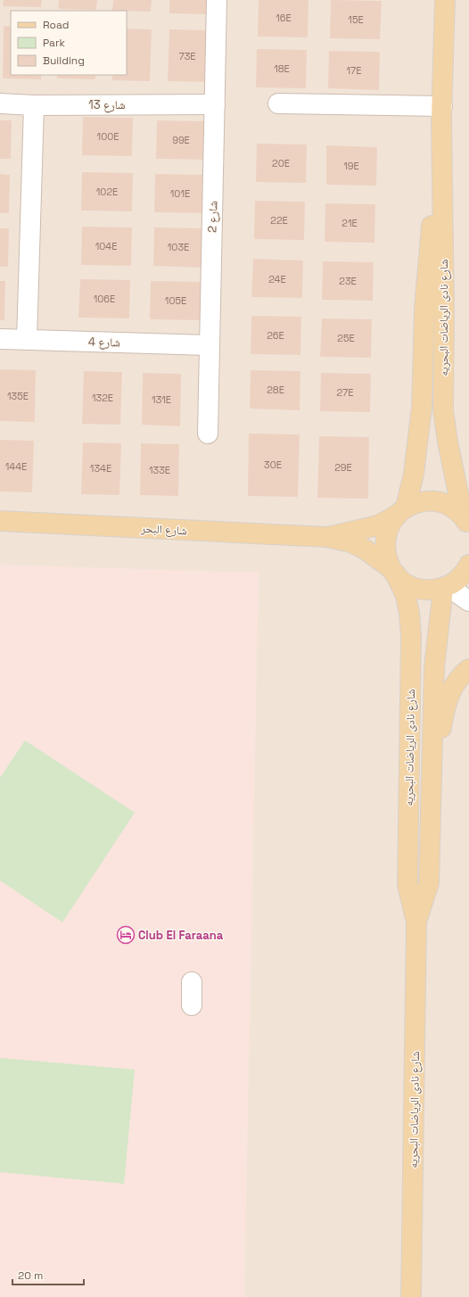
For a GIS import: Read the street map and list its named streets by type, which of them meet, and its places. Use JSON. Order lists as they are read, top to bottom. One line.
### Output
{"streets":{"main road":["شارع نادى الرياضات البحريه","شارع البحر"],"street":["شارع 13","شارع 2","شارع 4"]},"crossings":[["شارع 13","شارع 2"],["شارع 2","شارع 4"],["شارع نادى الرياضات البحريه","شارع البحر"]],"places":{"hotel":["Club El Faraana"]},"house_numbers":["16E","15E","73E","18E","17E","100E","99E","20E","19E","102E","101E","22E","21E","104E","103E","24E","23E","106E","105E","26E","25E","28E","27E","135E","132E","131E","30E","144E","29E","134E","133E"],"legend":["Road","Park","Building"],"scale_bar":"20 m"}
